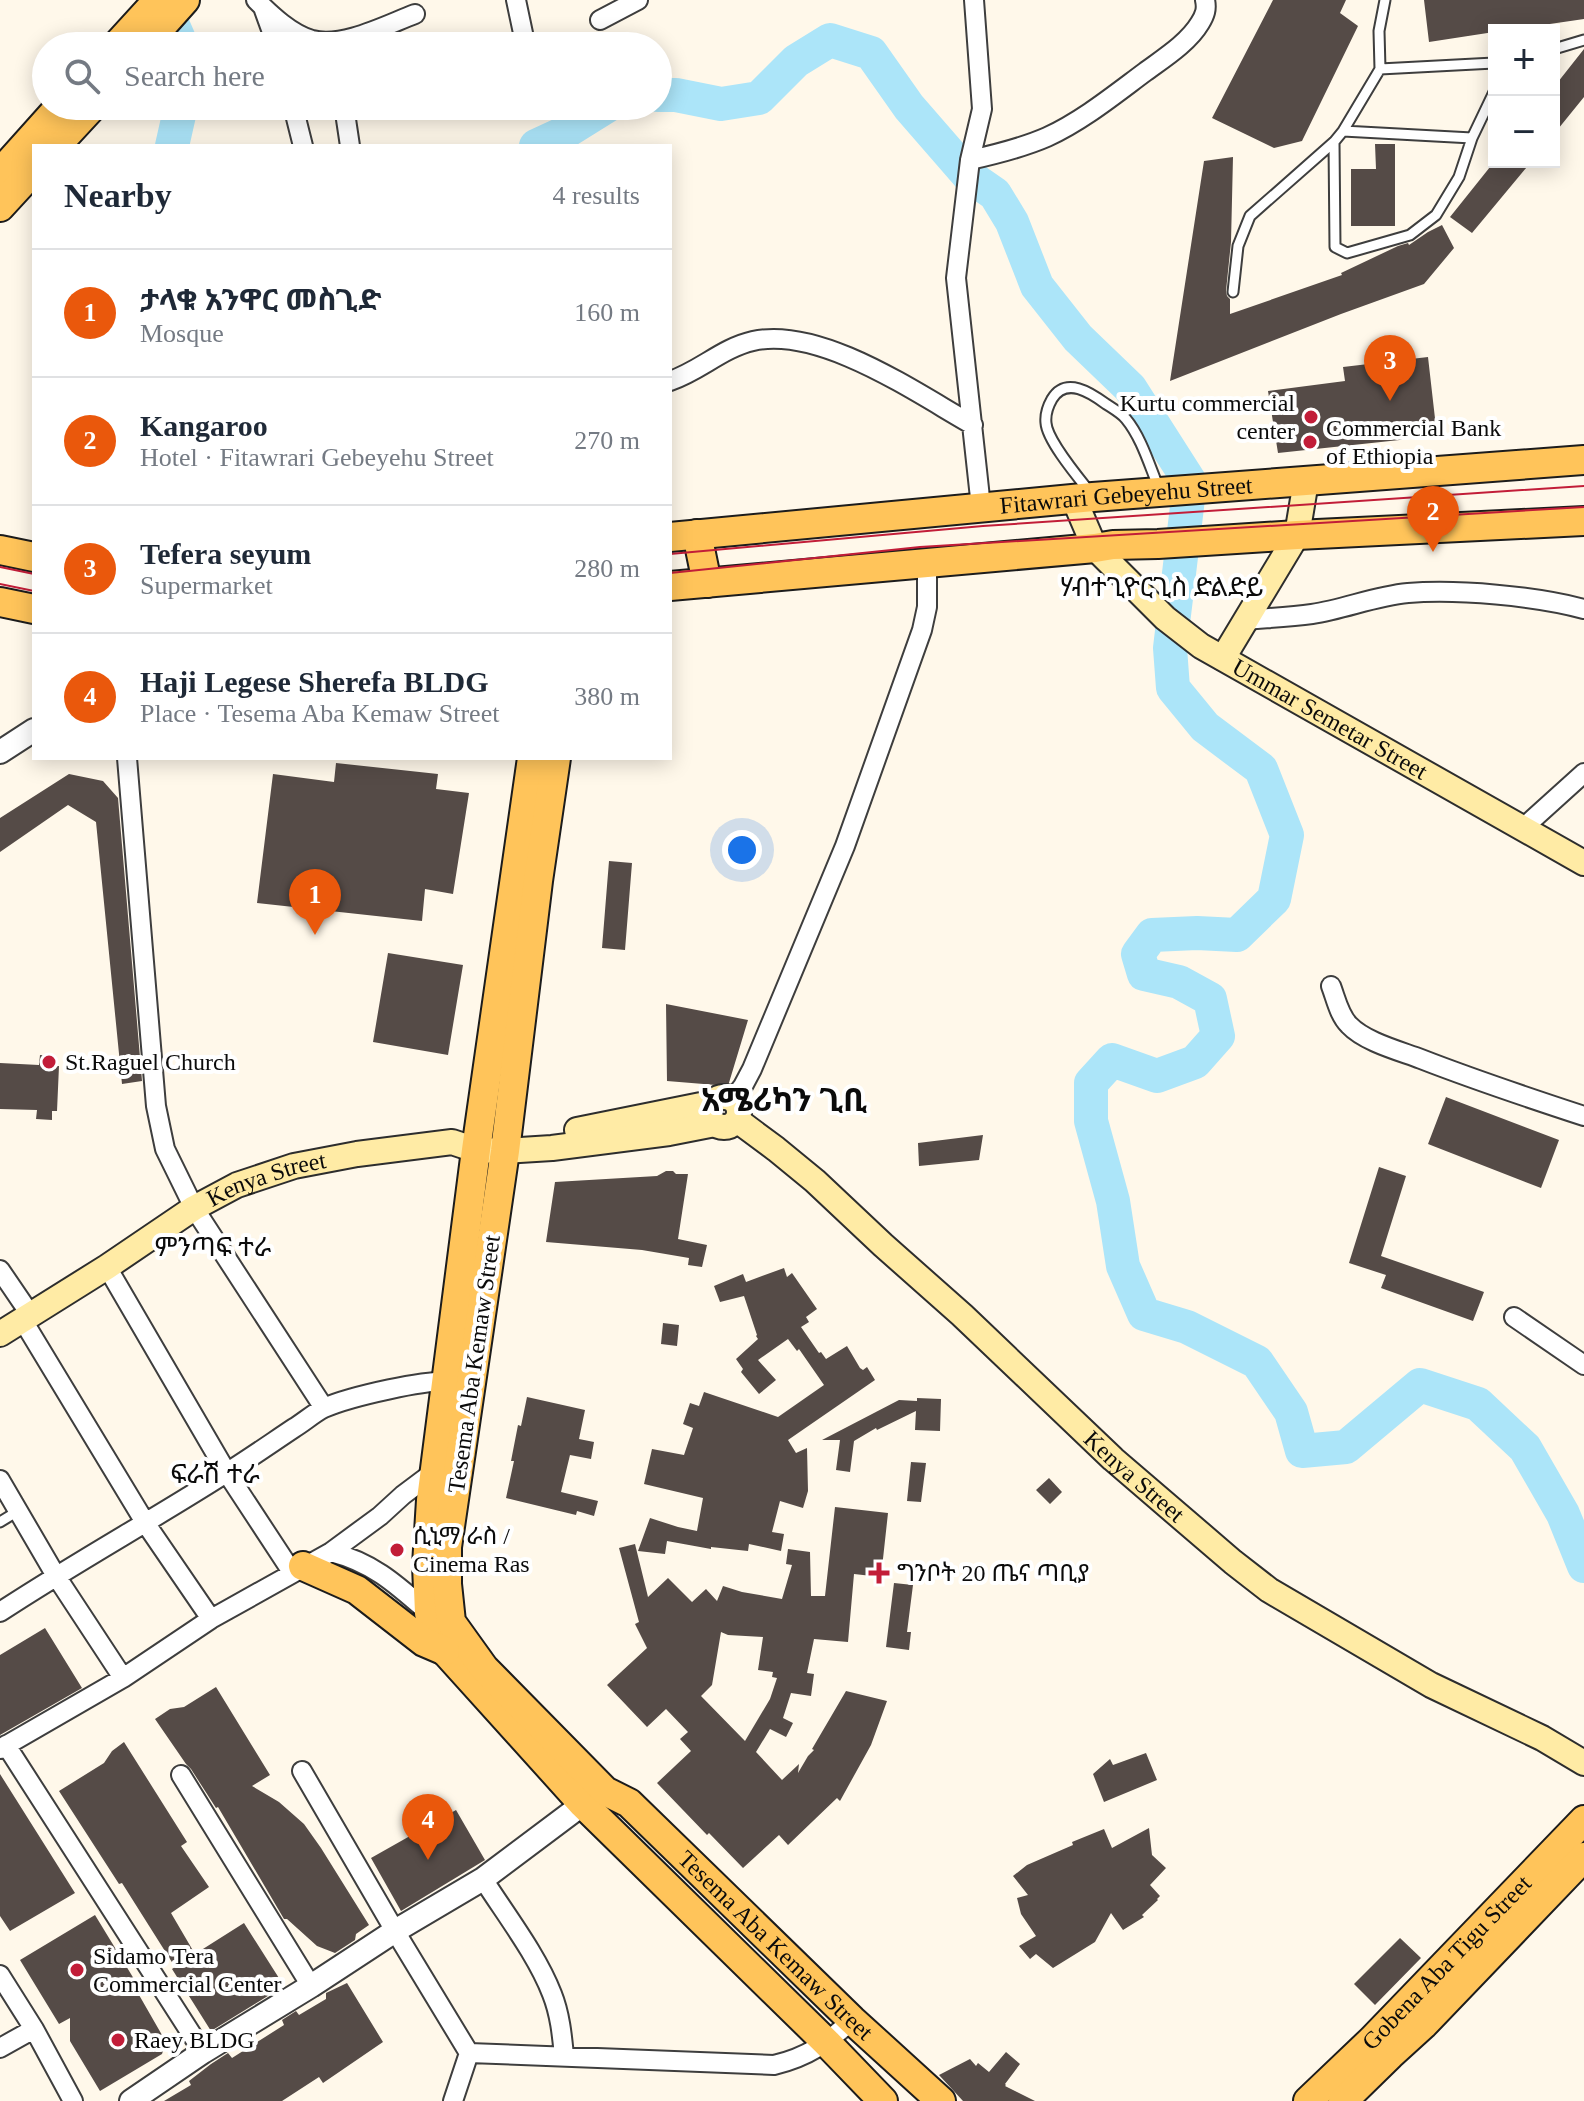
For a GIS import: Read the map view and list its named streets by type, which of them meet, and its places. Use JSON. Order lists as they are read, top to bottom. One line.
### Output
{"streets":{"main road":["Fitawrari Gebeyehu Street","Ummar Semetar Street","Kenya Street","Tesema Aba Kemaw Street","Gobena Aba Tigu Street"]},"crossings":[["Fitawrari Gebeyehu Street","Ummar Semetar Street"],["Kenya Street","Tesema Aba Kemaw Street"]],"districts":["ሃብተጊዮርጊስ ድልድይ","አሜሪካን ጊቢ","ምንጣፍ ተራ","ፍራሽ ተራ"],"places":{"other":["Kurtu commercial center","Commercial Bank of Ethiopia","St.Raguel Church","ሲኒማ ራስ / Cinema Ras","Sidamo Tera Commercial Center","Raey BLDG"],"health":["ግንቦት 20 ጤና ጣቢያ"]},"page":{"map_buttons":["+","−"],"search":"Search here","heading":["Nearby","4 results"],"list":[{"mark":"1","name":"ታላቁ አንዋር መስጊድ","note":"Mosque","value":"160 m"},{"mark":"2","name":"Kangaroo","note":"Hotel · Fitawrari Gebeyehu Street","value":"270 m"},{"mark":"3","name":"Tefera seyum","note":"Supermarket","value":"280 m"},{"mark":"4","name":"Haji Legese Sherefa BLDG","note":"Place · Tesema Aba Kemaw Street","value":"380 m"}],"pins":["3","2","1","4"]}}
